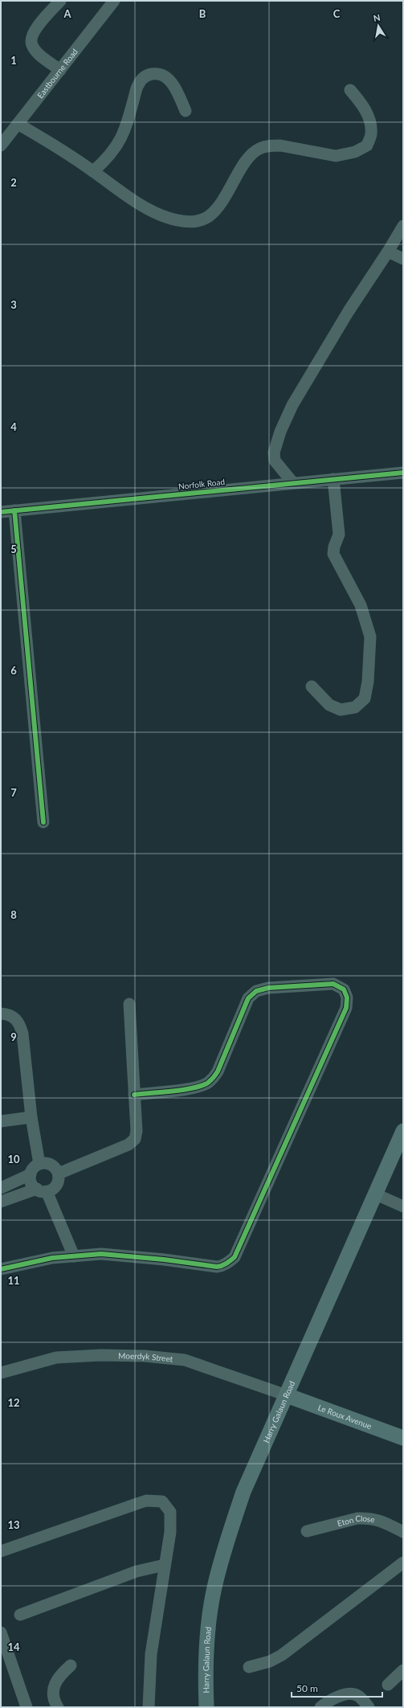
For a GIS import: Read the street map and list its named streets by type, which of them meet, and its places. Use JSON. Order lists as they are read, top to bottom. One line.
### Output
{"streets":{"main road":["Harry Galaun Road","Le Roux Avenue"],"street":["Eastbourne Road","Norfolk Road","Moerdyk Street","Eton Close"]},"crossings":[["Moerdyk Street","Harry Galaun Road"],["Moerdyk Street","Le Roux Avenue"],["Harry Galaun Road","Le Roux Avenue"]],"scale_bar":"50 m","north":"top","grid":{"columns":["A","B","C"],"rows":["1","2","3","4","5","6","7","8","9","10","11","12","13","14"]}}
